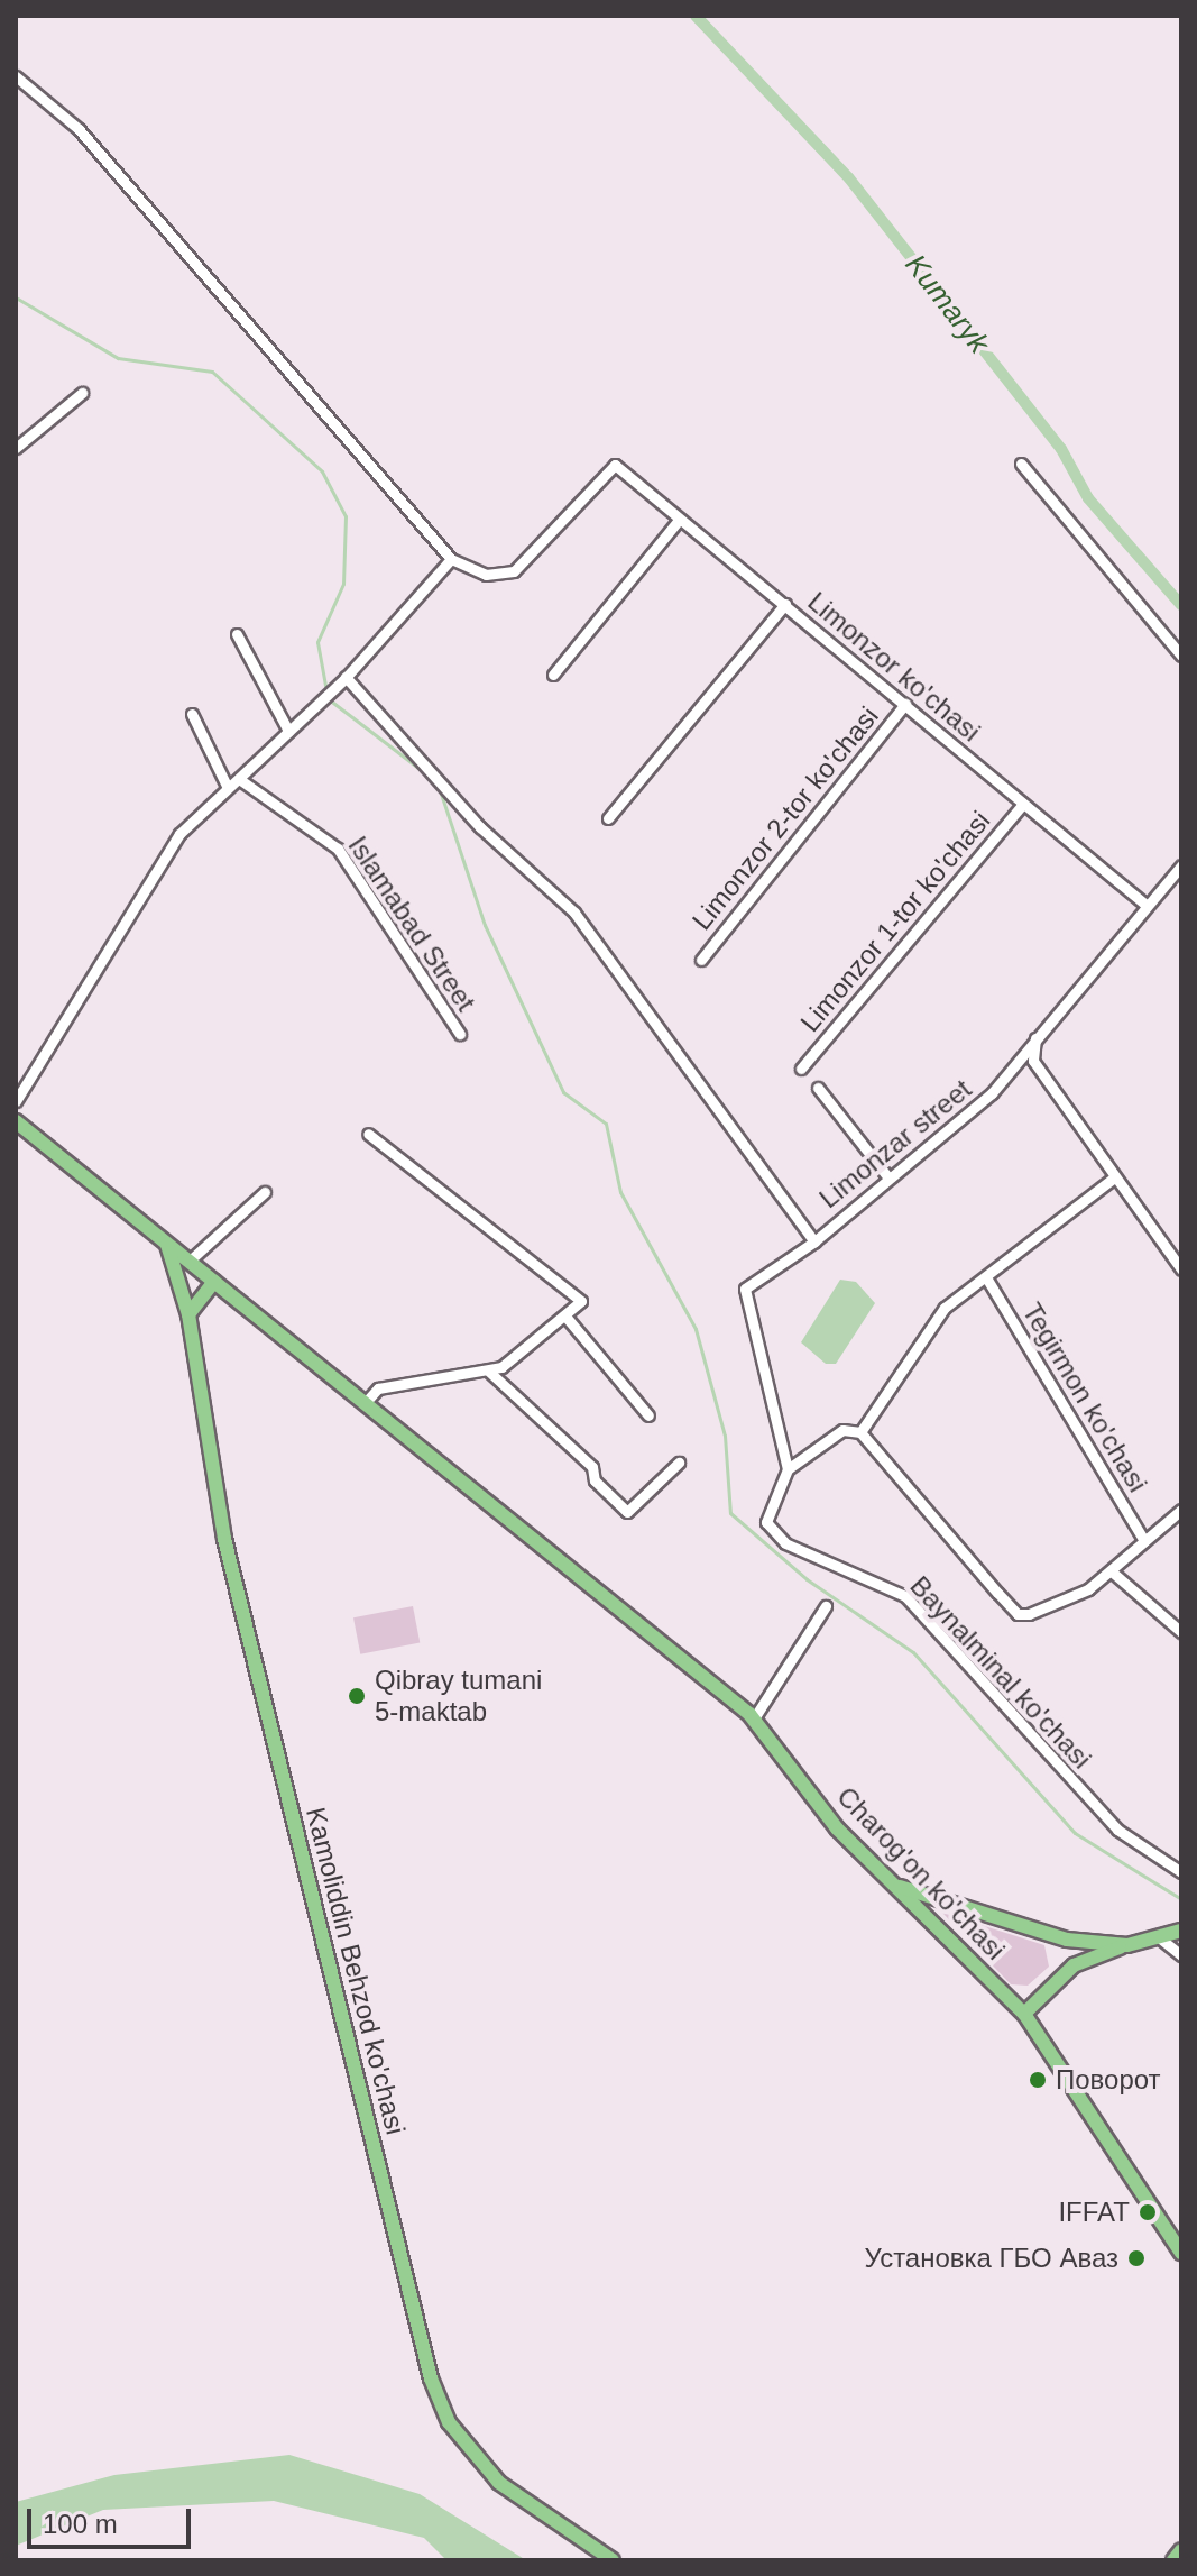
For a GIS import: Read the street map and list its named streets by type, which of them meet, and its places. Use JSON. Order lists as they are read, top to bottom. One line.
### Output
{"streets":{"main road":["Charog'on ko'chasi","Kamoliddin Behzod ko'chasi"],"street":["Limonzor ko'chasi","Limonzor 2-tor ko'chasi","Limonzor 1-tor ko'chasi","Islamabad Street","Limonzar street","Tegirmon ko'chasi","Baynalminal ko'chasi"]},"crossings":[["Limonzor ko'chasi","Limonzor 2-tor ko'chasi"],["Limonzor ko'chasi","Limonzor 1-tor ko'chasi"],["Limonzor ko'chasi","Limonzar street"],["Limonzar street","Baynalminal ko'chasi"],["Tegirmon ko'chasi","Baynalminal ko'chasi"],["Charog'on ko'chasi","Kamoliddin Behzod ko'chasi"]],"water":["Kumaryk"],"places":["Qibray tumani 5-maktab","Поворот","IFFAT","Установка ГБО Аваз"],"scale_bar":"100 m"}
